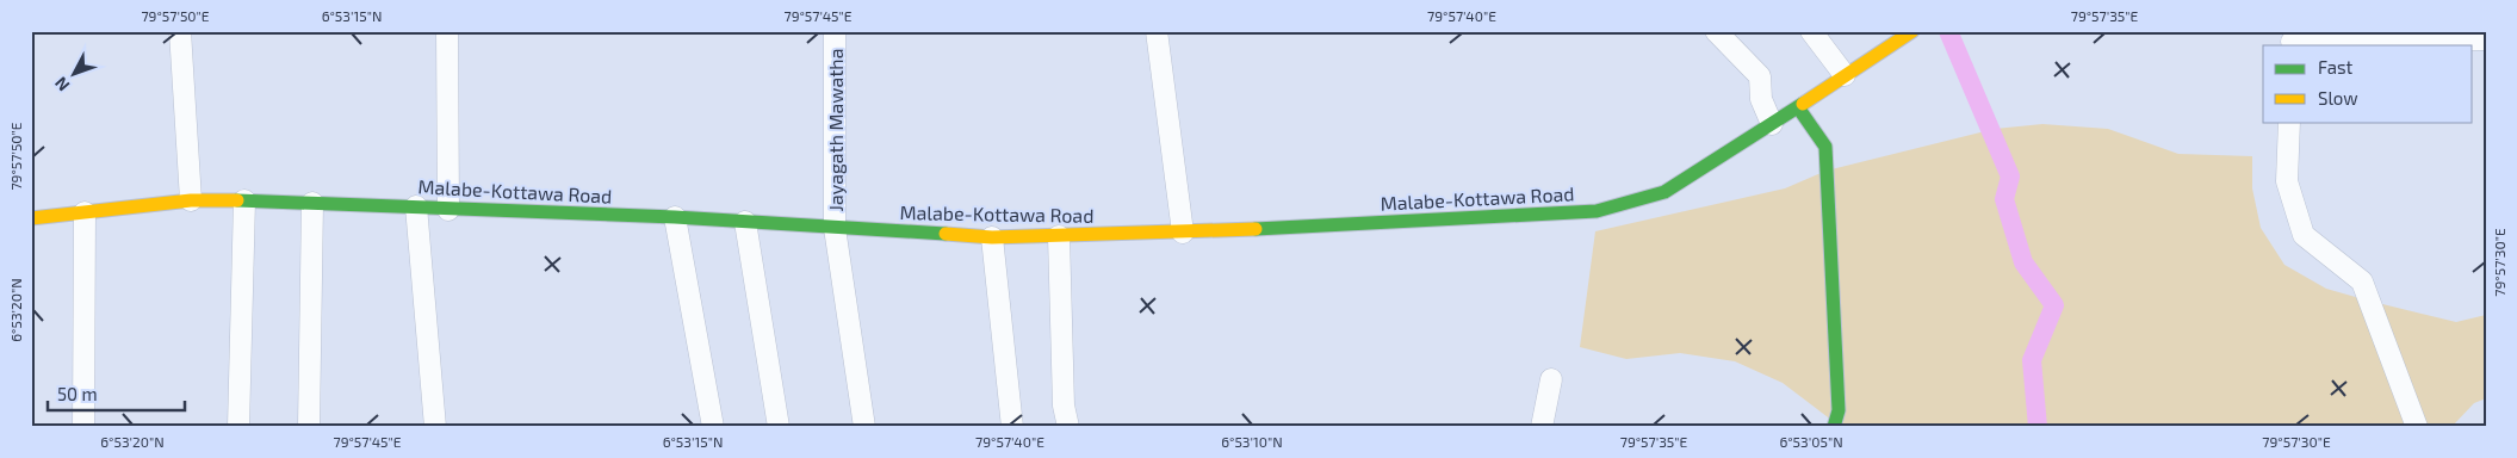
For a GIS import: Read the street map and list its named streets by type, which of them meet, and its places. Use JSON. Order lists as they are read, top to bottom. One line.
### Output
{"streets":{"main road":["Malabe-Kottawa Road"],"street":["Jayagath Mawatha"]},"crossings":[["Jayagath Mawatha","Malabe-Kottawa Road"]],"legend":["Fast","Slow"],"scale_bar":"50 m","north":"bottom left","coordinates":["79°57'50\"E","6°53'15\"N","79°57'45\"E","79°57'40\"E","79°57'35\"E","79°57'30\"E","6°53'20\"N","6°53'10\"N","6°53'05\"N"]}
